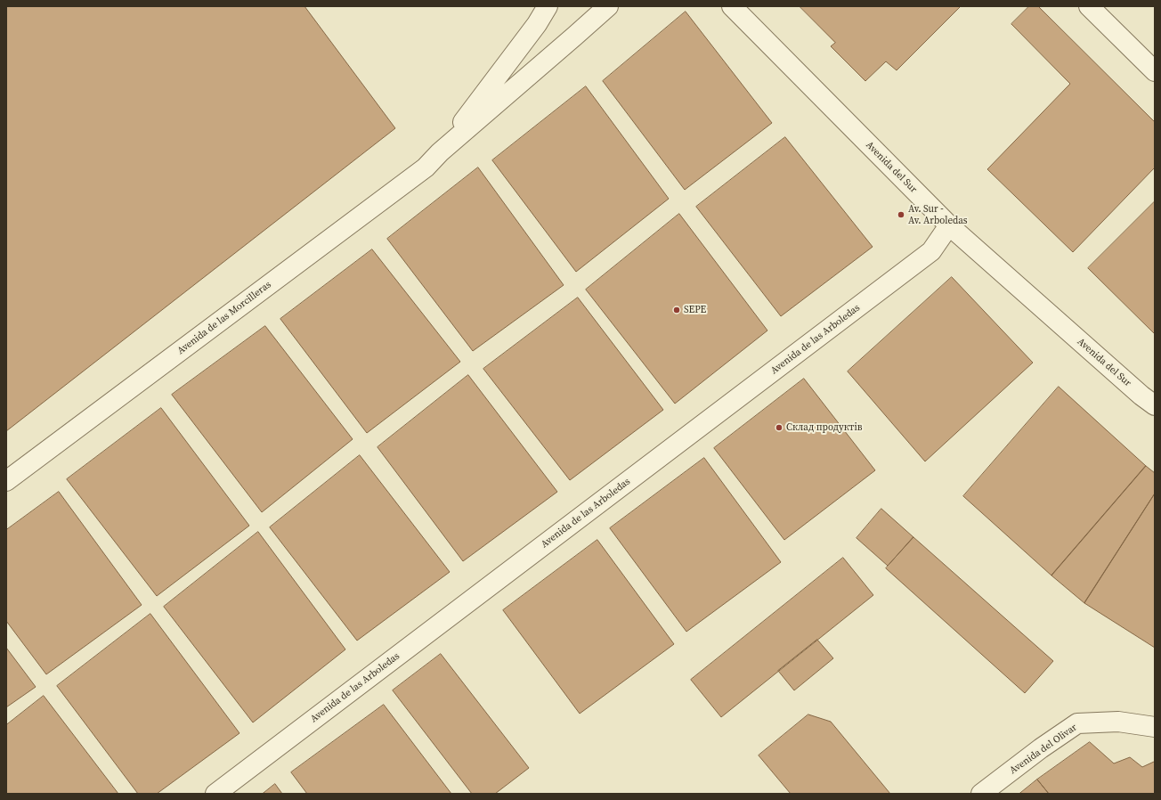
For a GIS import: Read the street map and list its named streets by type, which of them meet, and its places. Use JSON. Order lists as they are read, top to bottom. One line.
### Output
{"streets":{"street":["Avenida del Sur","Avenida de las Morcilleras","Avenida de las Arboledas","Avenida del Olivar"]},"crossings":[["Avenida del Sur","Avenida de las Arboledas"]],"places":["Av. Sur - Av. Arboledas","SEPE","Склад продуктів"]}
